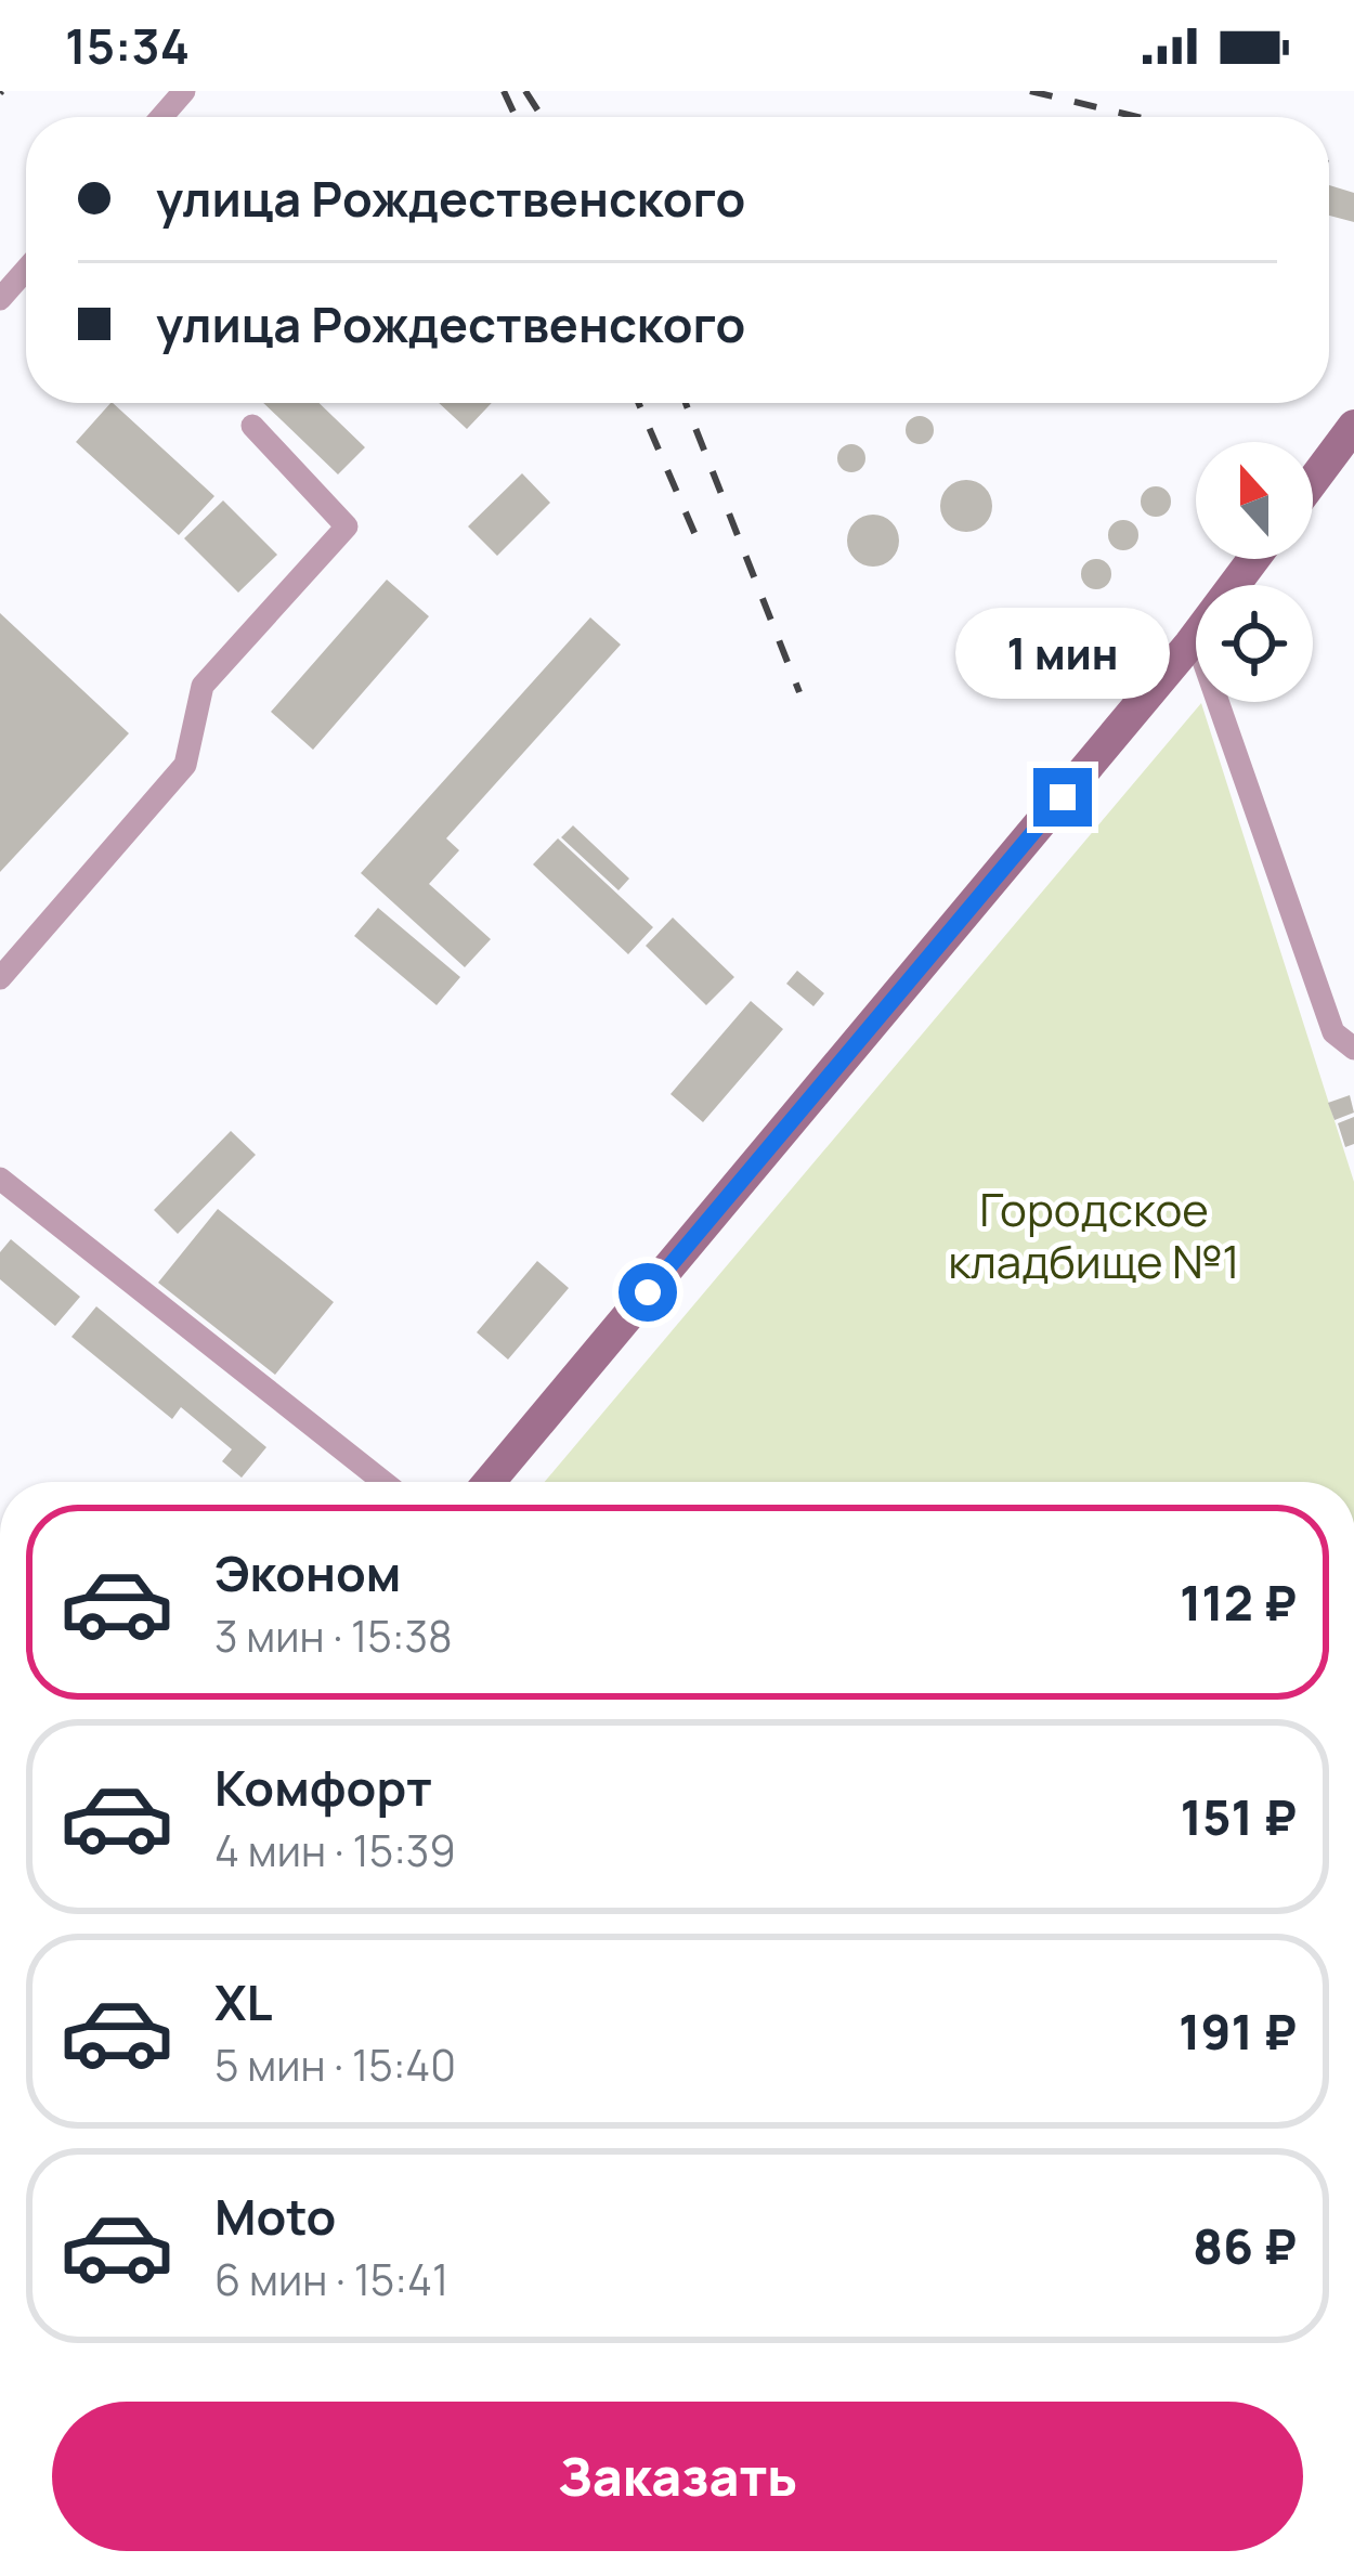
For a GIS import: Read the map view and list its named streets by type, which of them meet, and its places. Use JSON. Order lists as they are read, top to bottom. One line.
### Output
{"parks":["Городское кладбище №1"],"north":"top","page":{"status":"15:34","banner":["улица Рождественского","улица Рождественского"],"bubble":"1 мин","list":[{"name":"Эконом","note":"3 мин · 15:38","value":"112 ₽"},{"name":"Комфорт","note":"4 мин · 15:39","value":"151 ₽"},{"name":"XL","note":"5 мин · 15:40","value":"191 ₽"},{"name":"Moto","note":"6 мин · 15:41","value":"86 ₽"}],"buttons":"Заказать"}}
